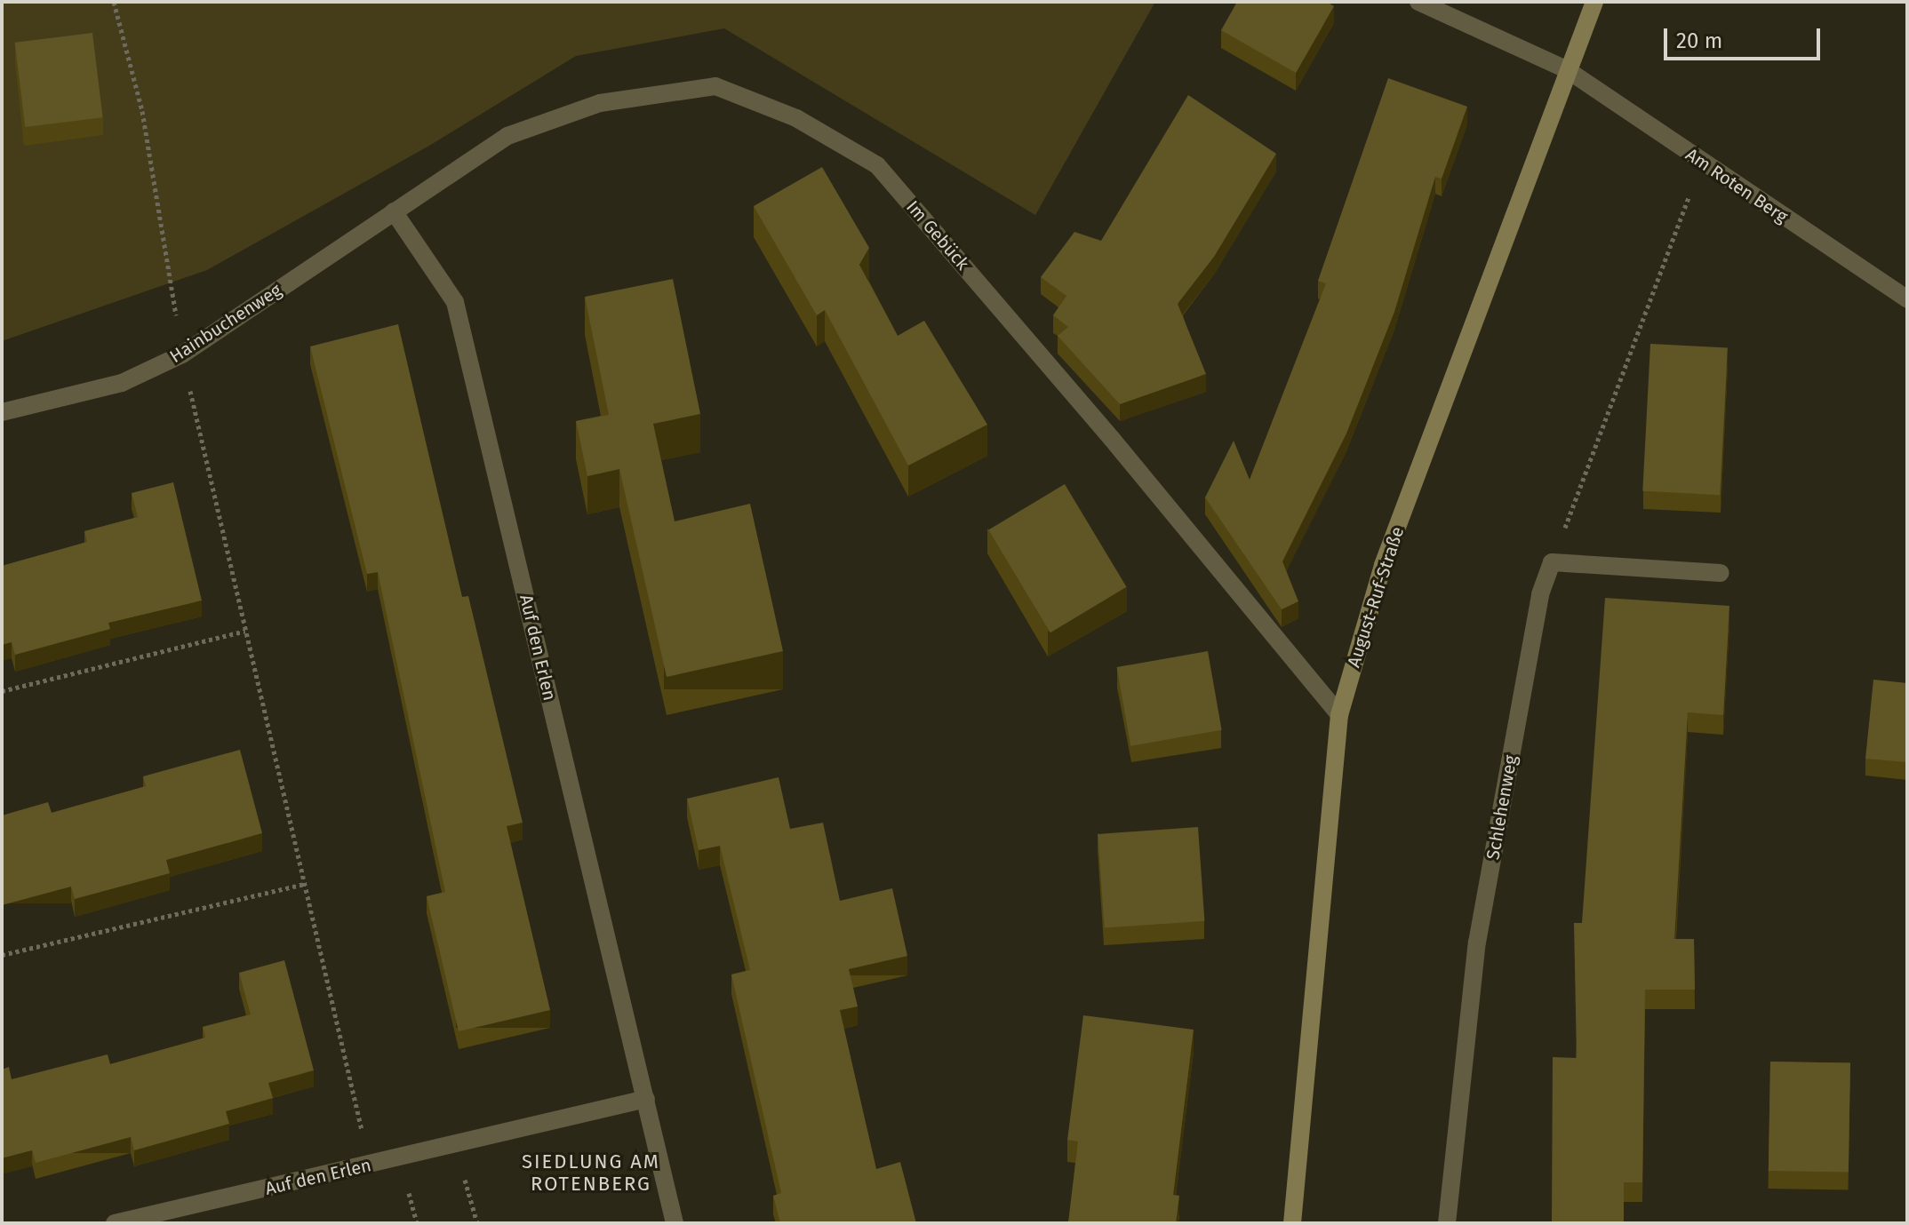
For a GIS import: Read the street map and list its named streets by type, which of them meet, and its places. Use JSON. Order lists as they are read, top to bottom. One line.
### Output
{"streets":{"street":["Am Roten Berg","Im Gebück","Hainbuchenweg","August-Ruf-Straße","Auf den Erlen","Schlehenweg"]},"crossings":[["Am Roten Berg","August-Ruf-Straße"],["Im Gebück","Hainbuchenweg"],["Im Gebück","August-Ruf-Straße"],["Im Gebück","Auf den Erlen"],["Hainbuchenweg","Auf den Erlen"]],"districts":["SIEDLUNG AM ROTENBERG"],"scale_bar":"20 m"}
